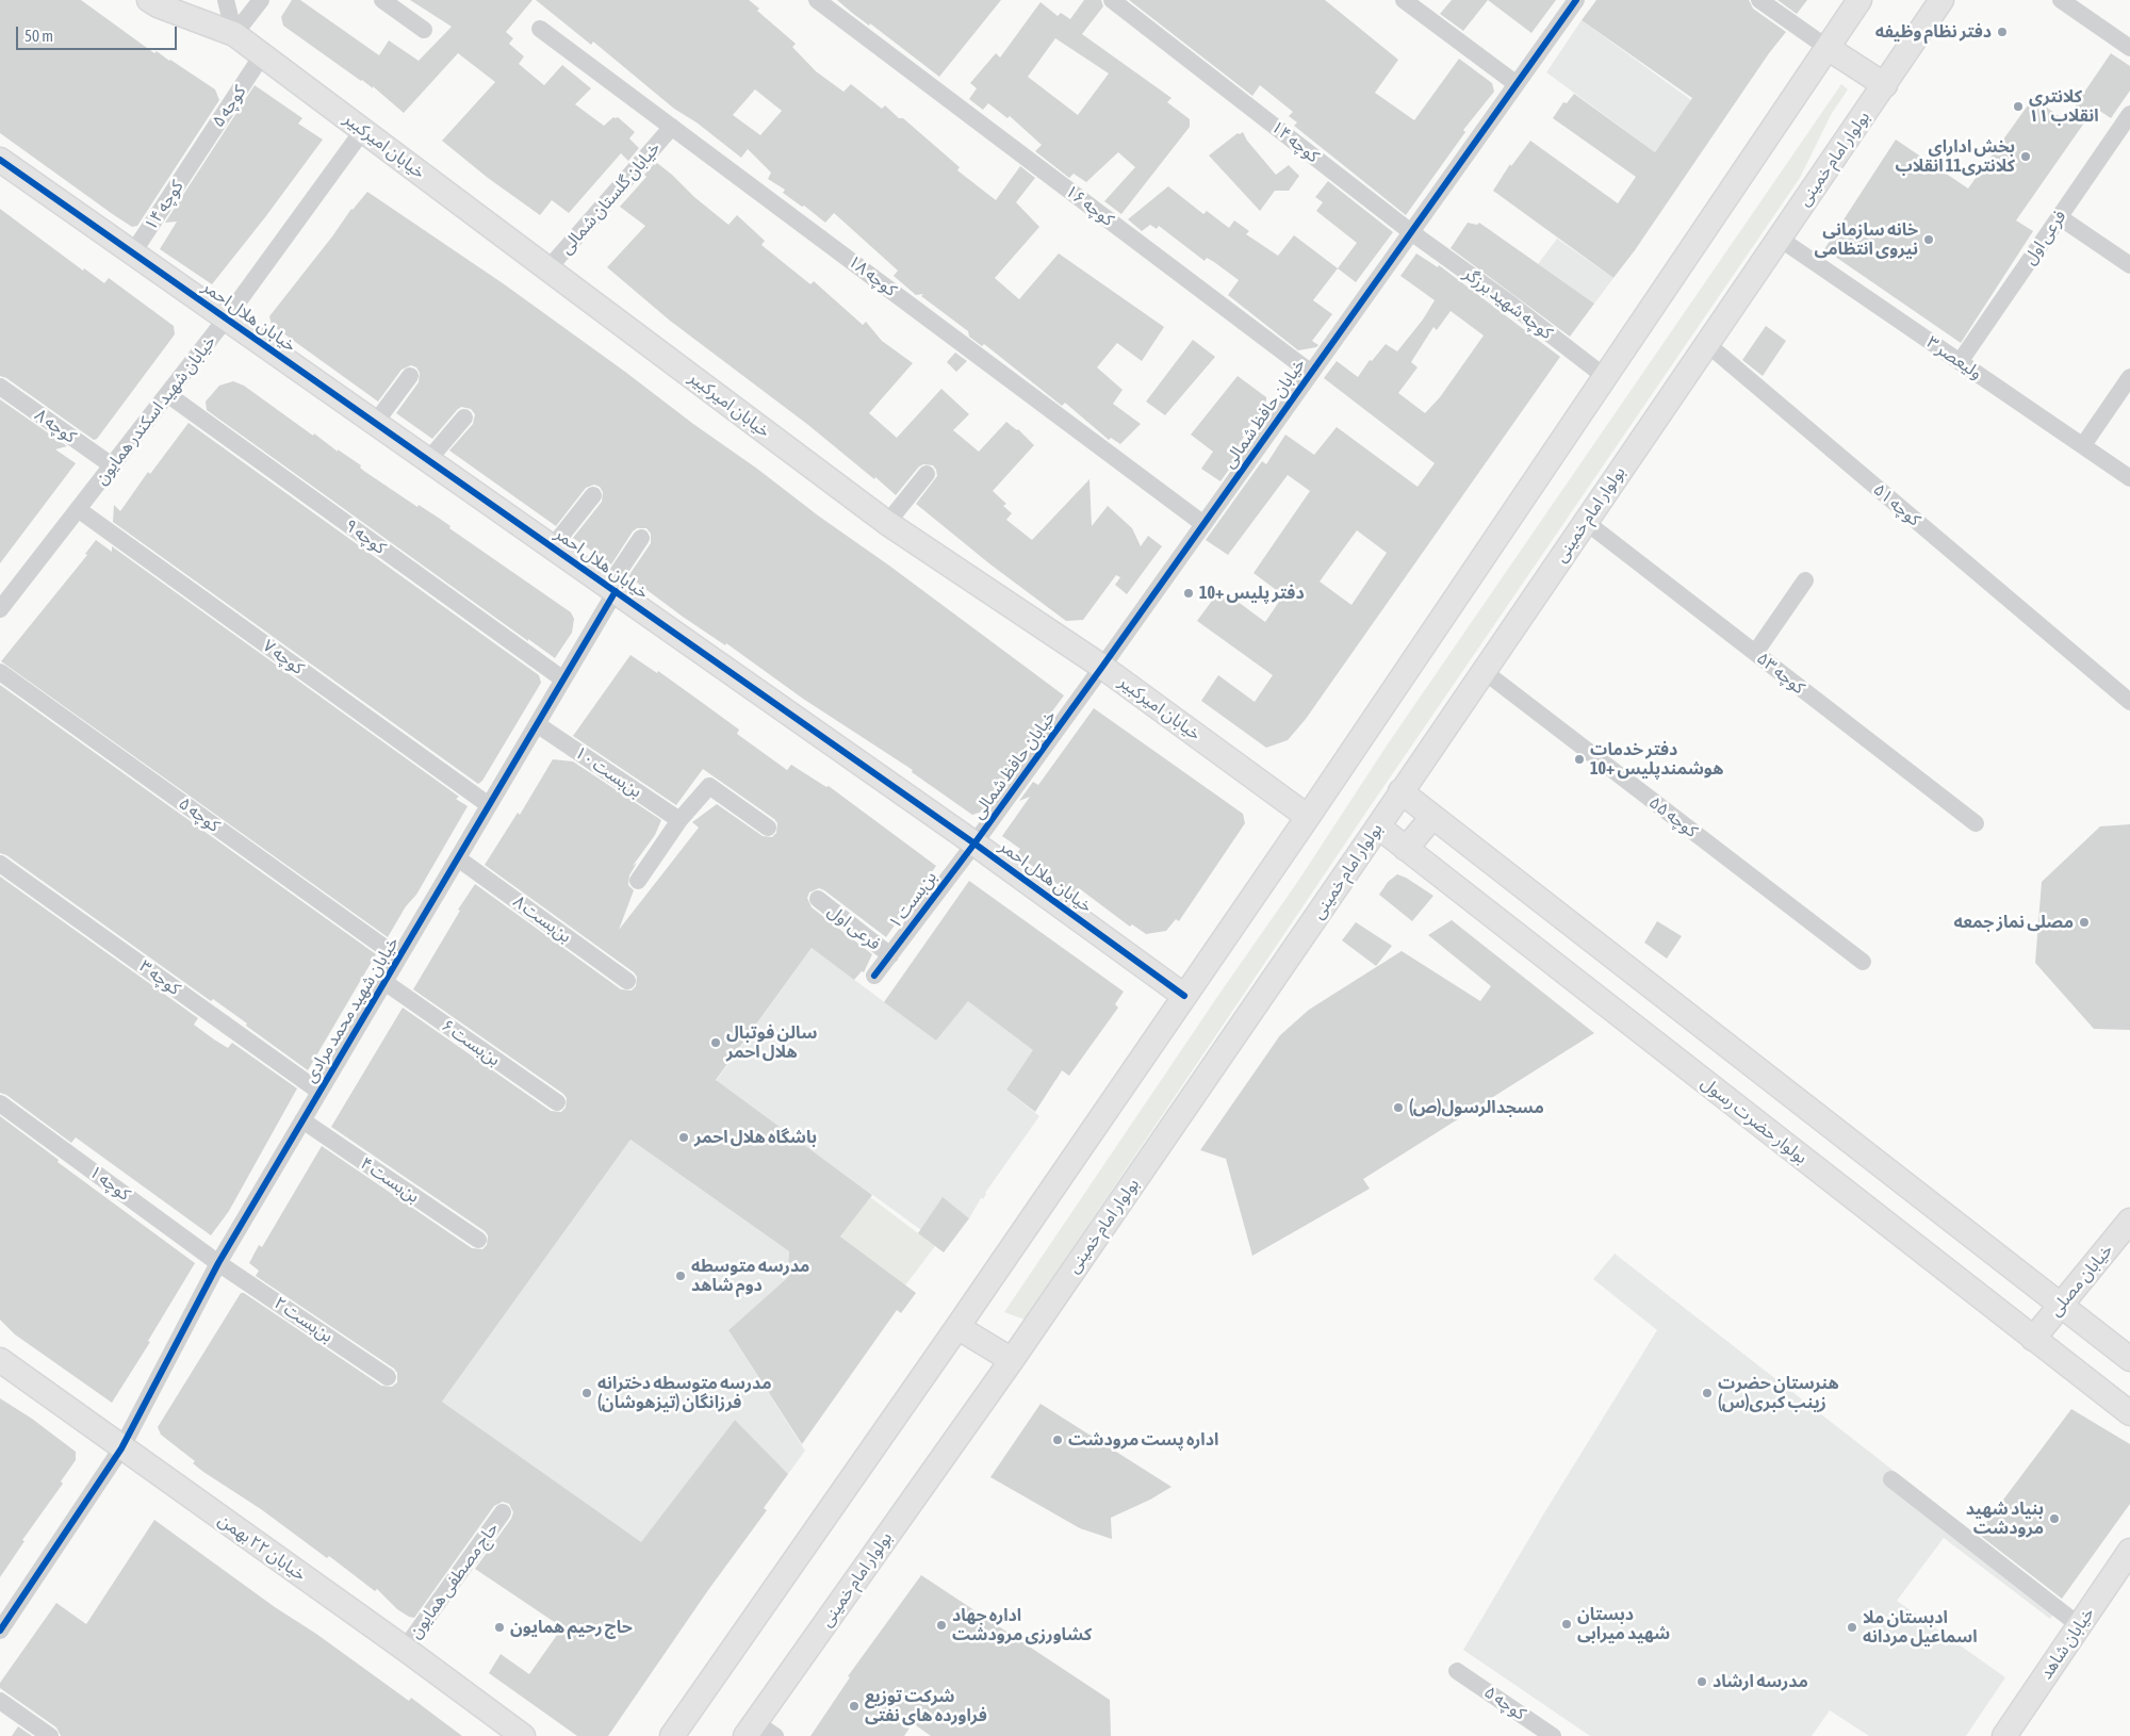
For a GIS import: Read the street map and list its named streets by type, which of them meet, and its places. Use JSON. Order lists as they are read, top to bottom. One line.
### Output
{"streets":{"street":["کوچه ۵","کوچه ۱۴","خیابان امیرکبیر","بولوار امام خمینی","خیابان گلستان شمالی","کوچه ۱۶","فرعی اول","کوچه ۱۸","کوچه شهید برزگر","خیابان هلال احمر","ولیعصر ۳","خیابان شهید اسکندر همایون","خیابان حافظ شمالی","کوچه ۸","کوچه ۵۱","کوچه ۹","کوچه ۷","کوچه ۵۳","بن‌بست ۱۰","کوچه ۵۵","بن‌بست ۱","بن‌بست ۸","کوچه ۳","خیابان شهید محمد مرادی","بن‌بست ۶","بولوار حضرت رسول","بن‌بست ۴","کوچه ۱","خیابان مصلی","بن‌بست ۲","خیابان ۲۲ بهمن","حاج مصطفی همایون","خیابان شاهد"]},"crossings":[["کوچه ۵","کوچه ۱۴"],["کوچه ۵","خیابان امیرکبیر"],["کوچه ۵","خیابان شهید محمد مرادی"],["کوچه ۱۴","کوچه شهید برزگر"],["کوچه ۱۴","خیابان هلال احمر"],["کوچه ۱۴","خیابان حافظ شمالی"],["خیابان امیرکبیر","خیابان گلستان شمالی"],["خیابان امیرکبیر","خیابان شهید اسکندر همایون"],["خیابان امیرکبیر","خیابان حافظ شمالی"],["بولوار امام خمینی","ولیعصر ۳"],["بولوار امام خمینی","کوچه ۵۱"],["بولوار امام خمینی","کوچه ۵۳"],["بولوار امام خمینی","کوچه ۵۵"],["بولوار امام خمینی","بولوار حضرت رسول"],["خیابان گلستان شمالی","کوچه ۱۸"],["کوچه ۱۶","خیابان حافظ شمالی"],["فرعی اول","ولیعصر ۳"],["فرعی اول","بن‌بست ۱"],["کوچه ۱۸","خیابان حافظ شمالی"],["کوچه شهید برزگر","خیابان حافظ شمالی"],["خیابان هلال احمر","خیابان شهید اسکندر همایون"],["خیابان هلال احمر","خیابان حافظ شمالی"],["خیابان هلال احمر","بن‌بست ۱"],["خیابان هلال احمر","خیابان شهید محمد مرادی"],["خیابان شهید اسکندر همایون","کوچه ۸"],["خیابان شهید اسکندر همایون","کوچه ۹"],["خیابان شهید اسکندر همایون","کوچه ۷"],["خیابان حافظ شمالی","بن‌بست ۱"],["کوچه ۹","خیابان شهید محمد مرادی"],["کوچه ۷","خیابان شهید محمد مرادی"],["بن‌بست ۱۰","خیابان شهید محمد مرادی"],["بن‌بست ۸","خیابان شهید محمد مرادی"],["کوچه ۳","خیابان شهید محمد مرادی"],["خیابان شهید محمد مرادی","بن‌بست ۶"],["خیابان شهید محمد مرادی","بن‌بست ۴"],["خیابان شهید محمد مرادی","کوچه ۱"],["خیابان شهید محمد مرادی","بن‌بست ۲"],["خیابان شهید محمد مرادی","خیابان ۲۲ بهمن"],["بولوار حضرت رسول","خیابان مصلی"],["کوچه ۱","بن‌بست ۲"],["خیابان ۲۲ بهمن","حاج مصطفی همایون"]],"places":["دفتر نظام وظیفه","کلانتری ۱۱ انقلاب","بخش ادارای کلانتری11 انقلاب","خانه سازمانی نیروی انتظامی","دفتر پلیس +10","دفتر خدمات هوشمندپلیس +10","مصلی نماز جمعه","سالن فوتبال هلال احمر","مسجدالرسول(ص)","باشگاه هلال احمر","مدرسه متوسطه دوم شاهد","مدرسه متوسطه دخترانه فرزانگان (تیزهوشان)","هنرستان حضرت زینب کبری(س)","اداره پست مرودشت","بنیاد شهید مرودشت","دبستان شهید میرابی","اداره جهاد کشاورزی مرودشت","حاج رحیم همایون","ادبستان ملا اسماعیل مردانه","مدرسه ارشاد","شرکت توزیع فراورده های نفتی"],"scale_bar":"50 m"}
